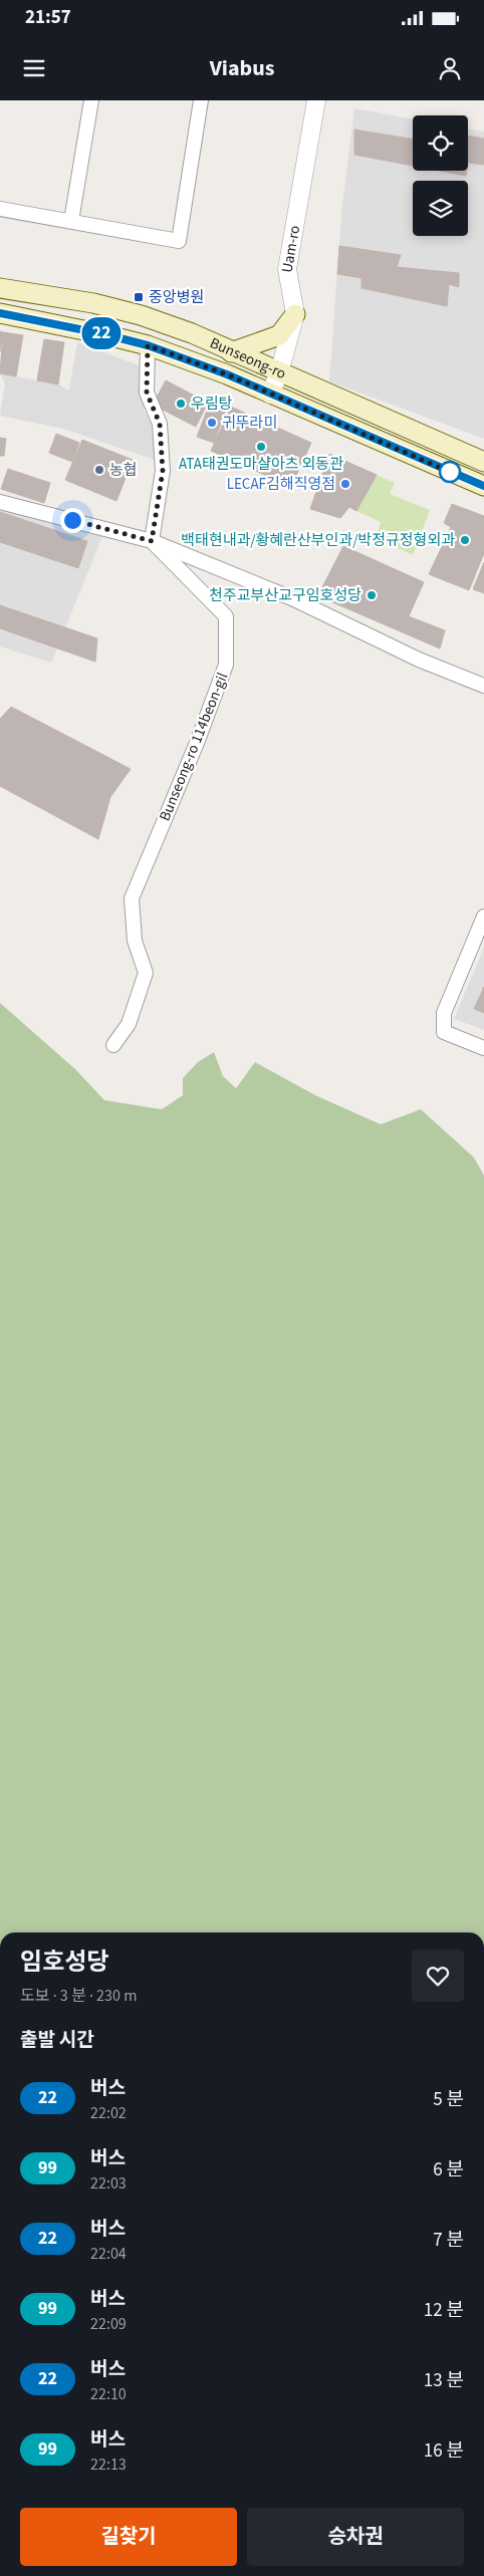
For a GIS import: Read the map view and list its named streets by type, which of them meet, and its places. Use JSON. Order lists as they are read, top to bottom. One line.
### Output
{"streets":{"main road":["Bunseong-ro"],"street":["Uam-ro","Bunseong-ro 114beon-gil"]},"crossings":[["Uam-ro","Bunseong-ro"]],"places":{"transit":["중앙병원"],"other":["우림탕","귀뚜라미","ATA태권도마샬아츠 외동관","농협","LECAF김해직영점","백태현내과/황혜란산부인과/박정규정형외과","천주교부산교구임호성당"]},"lines":["bus line 22"],"page":{"status":"21:57","header":"Viabus","on_map":"22","heading":[["임호성당","도보 · 3 분 · 230 m"],"출발 시간"],"list":[{"mark":"22","name":"버스","note":"22:02","value":"5 분"},{"mark":"99","name":"버스","note":"22:03","value":"6 분"},{"mark":"22","name":"버스","note":"22:04","value":"7 분"},{"mark":"99","name":"버스","note":"22:09","value":"12 분"},{"mark":"22","name":"버스","note":"22:10","value":"13 분"},{"mark":"99","name":"버스","note":"22:13","value":"16 분"}],"buttons":["길찾기","승차권"]}}
